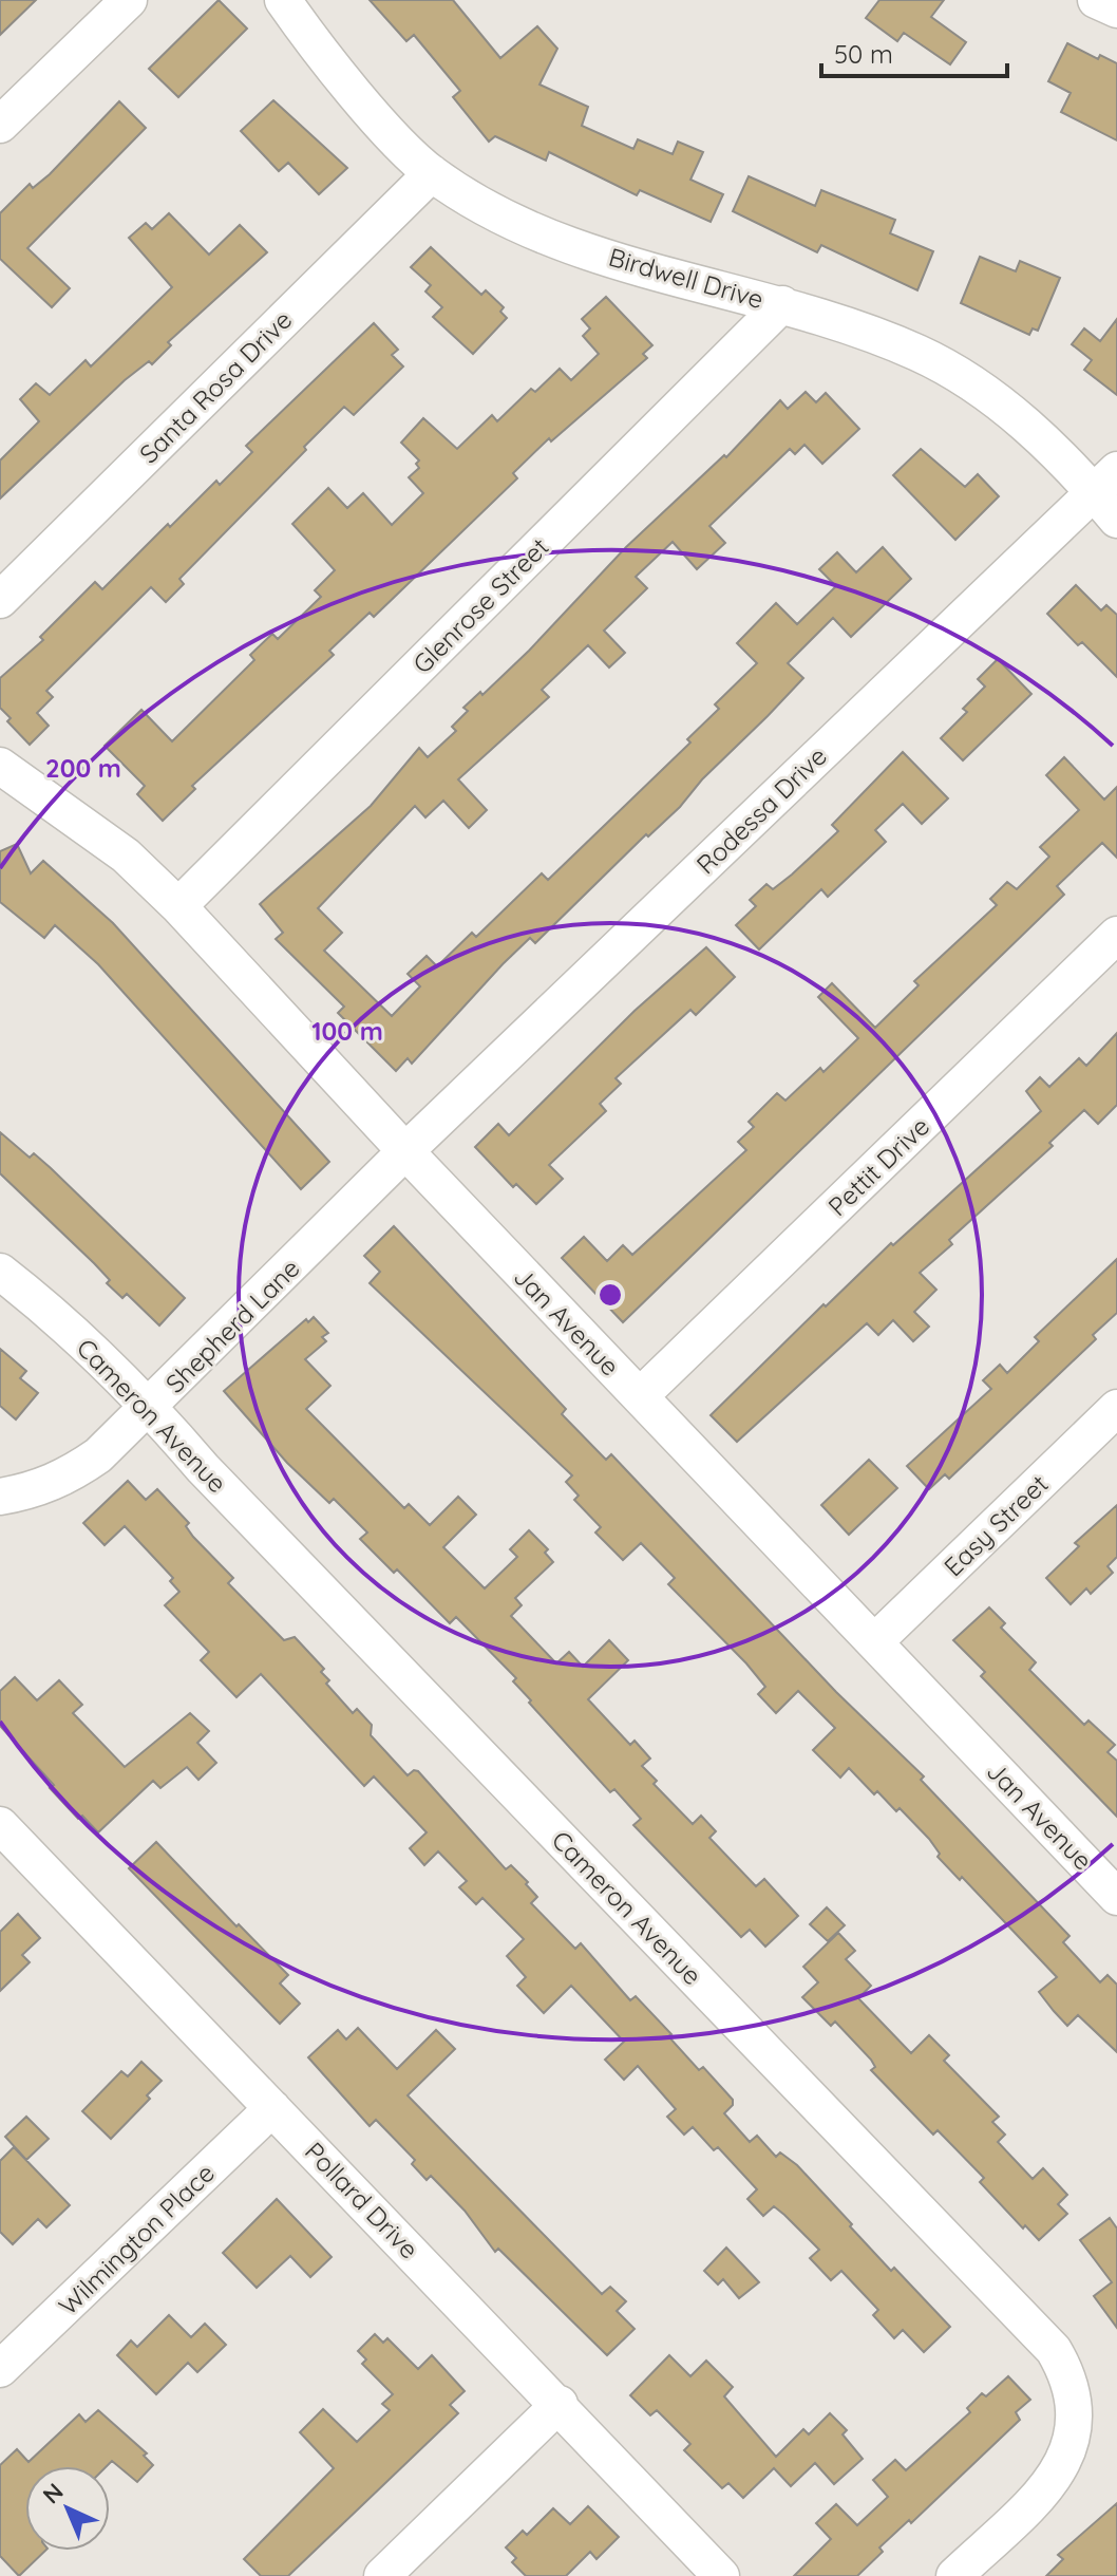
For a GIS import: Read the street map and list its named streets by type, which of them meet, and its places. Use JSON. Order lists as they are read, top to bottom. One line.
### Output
{"streets":{"street":["Birdwell Drive","Santa Rosa Drive","Glenrose Street","Rodessa Drive","Pettit Drive","Jan Avenue","Shepherd Lane","Cameron Avenue","Easy Street","Pollard Drive","Wilmington Place"]},"crossings":[["Birdwell Drive","Santa Rosa Drive"],["Birdwell Drive","Glenrose Street"],["Birdwell Drive","Rodessa Drive"],["Glenrose Street","Jan Avenue"],["Rodessa Drive","Jan Avenue"],["Rodessa Drive","Shepherd Lane"],["Pettit Drive","Jan Avenue"],["Jan Avenue","Shepherd Lane"],["Jan Avenue","Easy Street"],["Shepherd Lane","Cameron Avenue"],["Pollard Drive","Wilmington Place"]],"scale_bar":"50 m","north":"top left","rings":["200 m","100 m"]}
